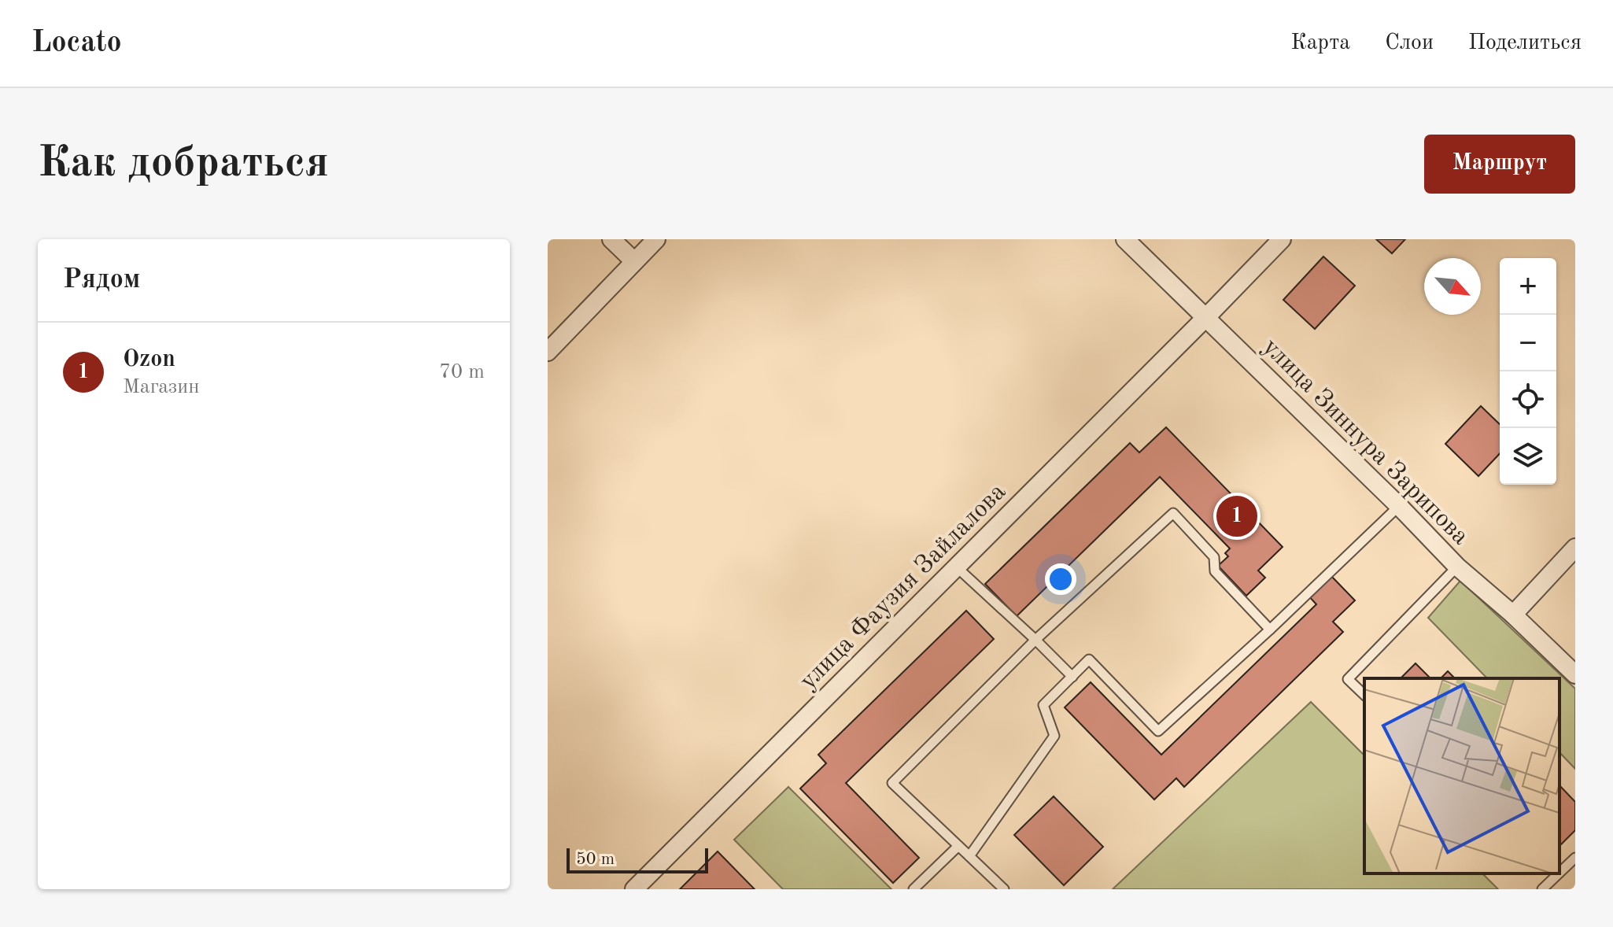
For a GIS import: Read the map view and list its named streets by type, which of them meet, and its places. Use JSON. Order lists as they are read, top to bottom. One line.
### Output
{"streets":{"street":["улица Зиннура Зарипова","улица Фаузия Зайлалова"]},"crossings":[["улица Зиннура Зарипова","улица Фаузия Зайлалова"]],"scale_bar":"50 m","north":"bottom right","page":{"header":"Locato","nav":["Карта","Слои","Поделиться"],"buttons":"Маршрут","title":"Как добраться","heading":"Рядом","map_buttons":["+","−"],"list":[{"mark":"1","name":"Ozon","note":"Магазин","value":"70 m"}],"pins":"1","scale":"50 m"}}
